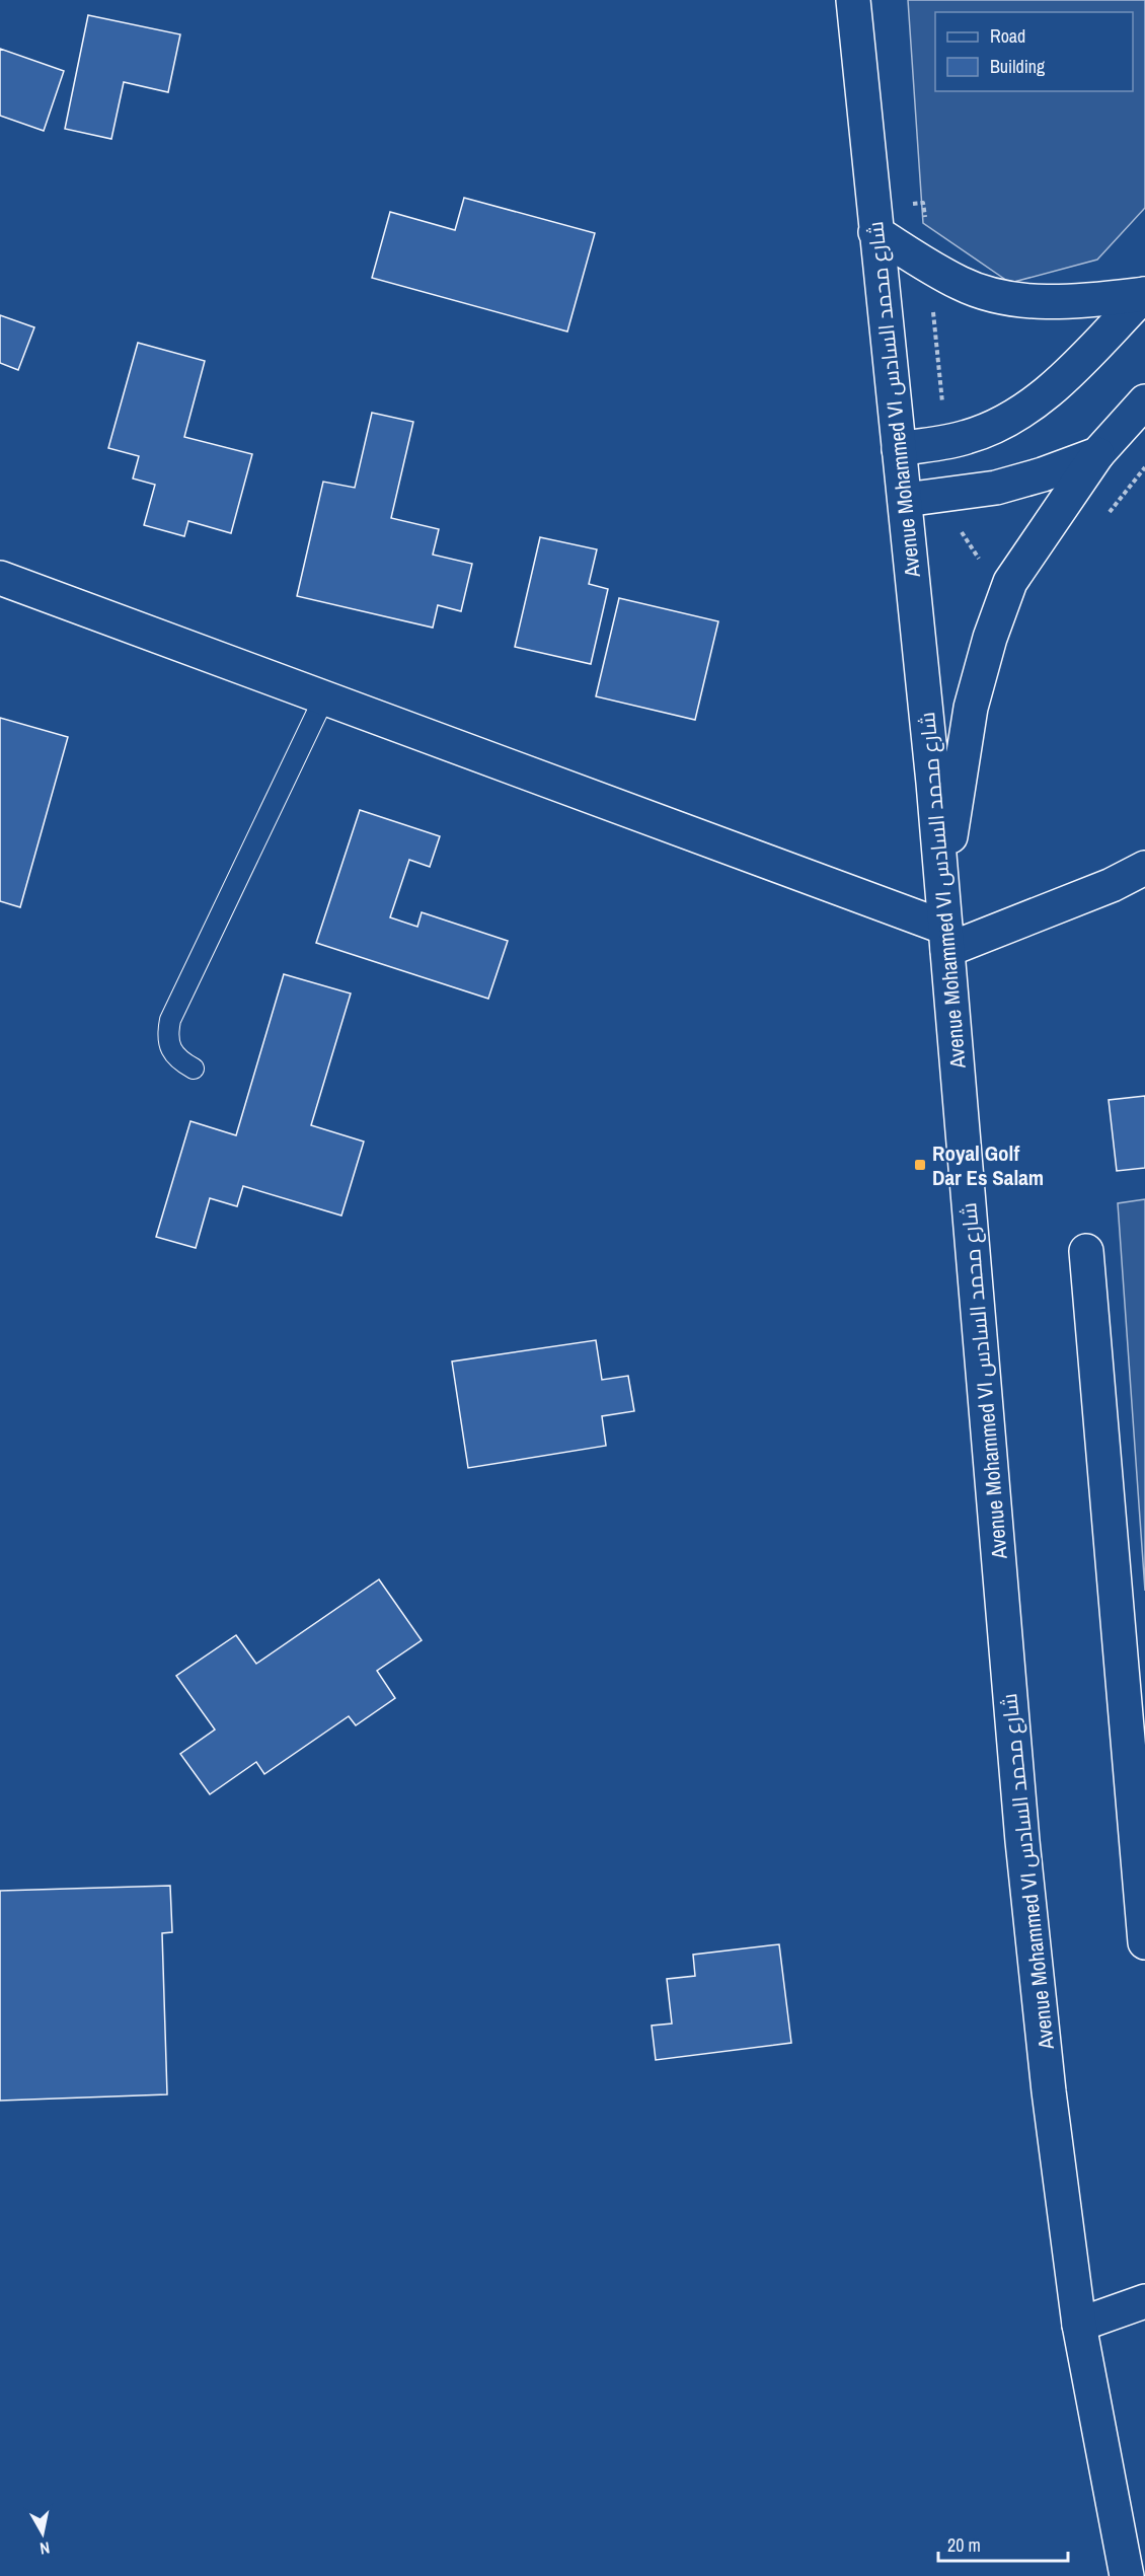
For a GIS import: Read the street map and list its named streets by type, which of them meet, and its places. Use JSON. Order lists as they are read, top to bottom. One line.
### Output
{"streets":{"main road":["Avenue Mohammed VI شارع محمد السادس"]},"places":{"transit":["Royal Golf Dar Es Salam"]},"legend":["Road","Building"],"scale_bar":"20 m","north":"bottom"}
